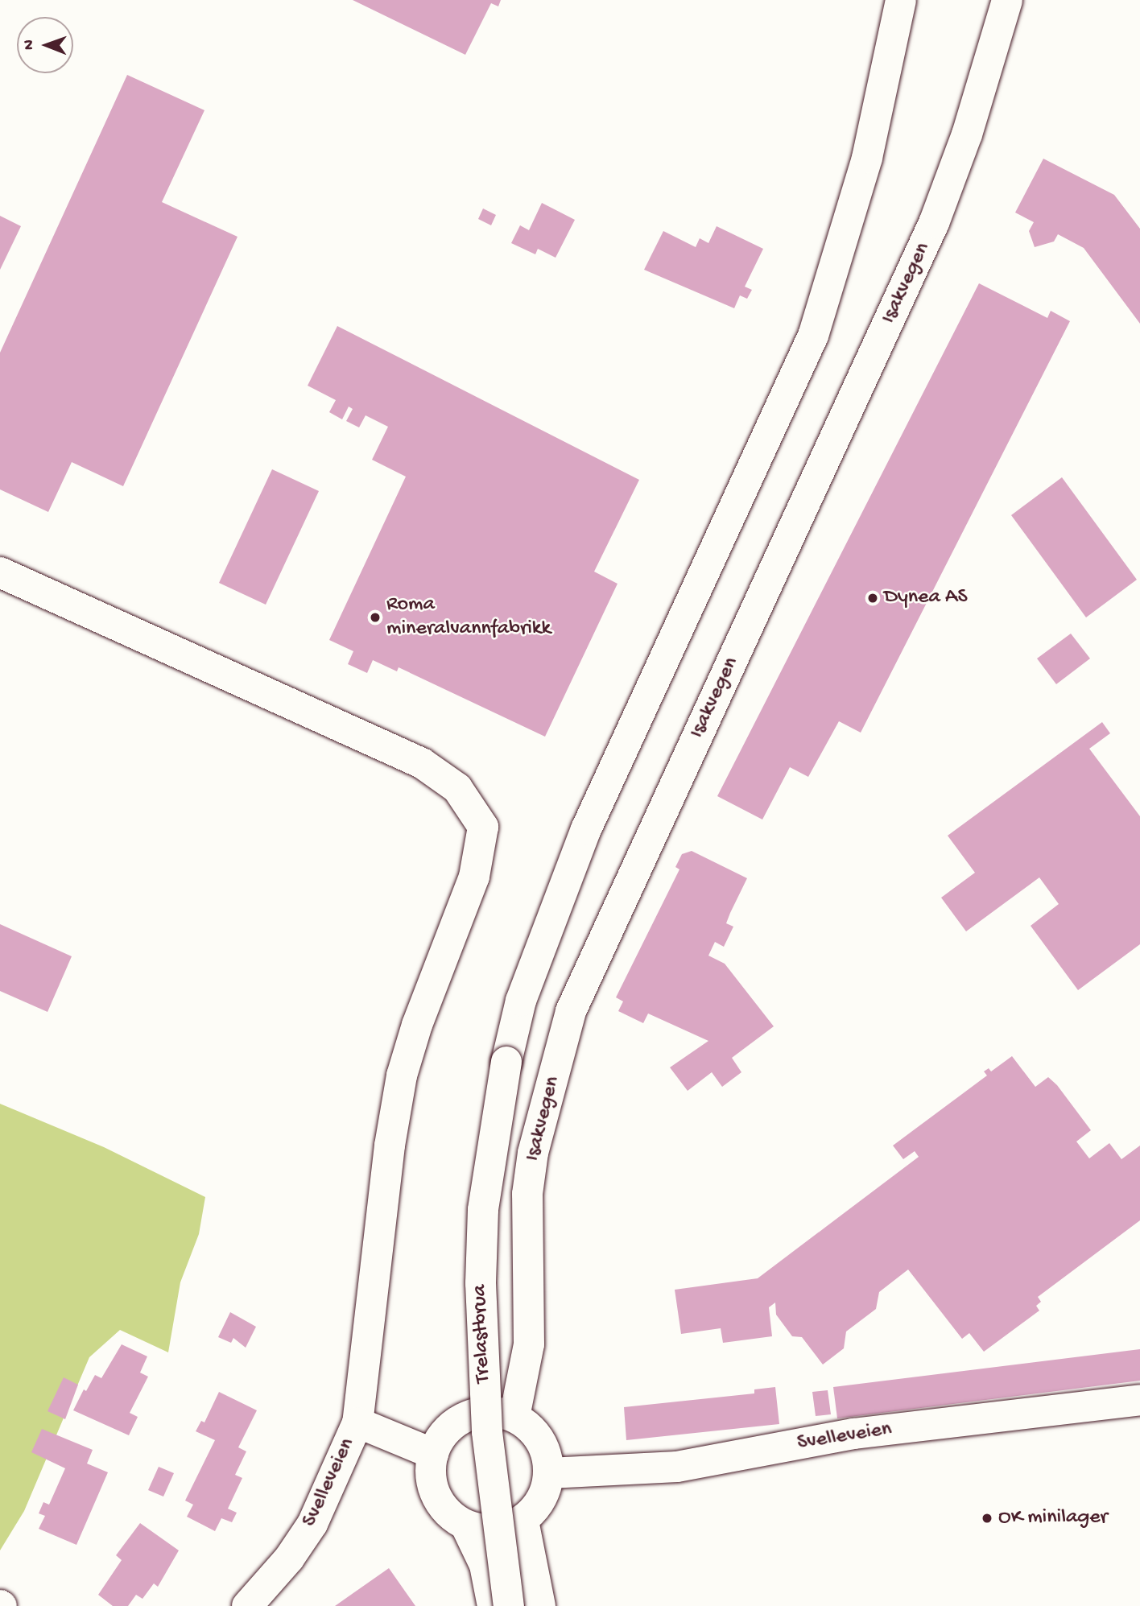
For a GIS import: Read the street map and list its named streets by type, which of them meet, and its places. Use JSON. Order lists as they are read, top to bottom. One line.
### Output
{"streets":{"main road":["Isakvegen","Trelastbrua","Svelleveien"]},"crossings":[["Isakvegen","Svelleveien"]],"places":["Dynea AS","Roma mineralvannfabrikk","OK minilager"],"north":"left"}
